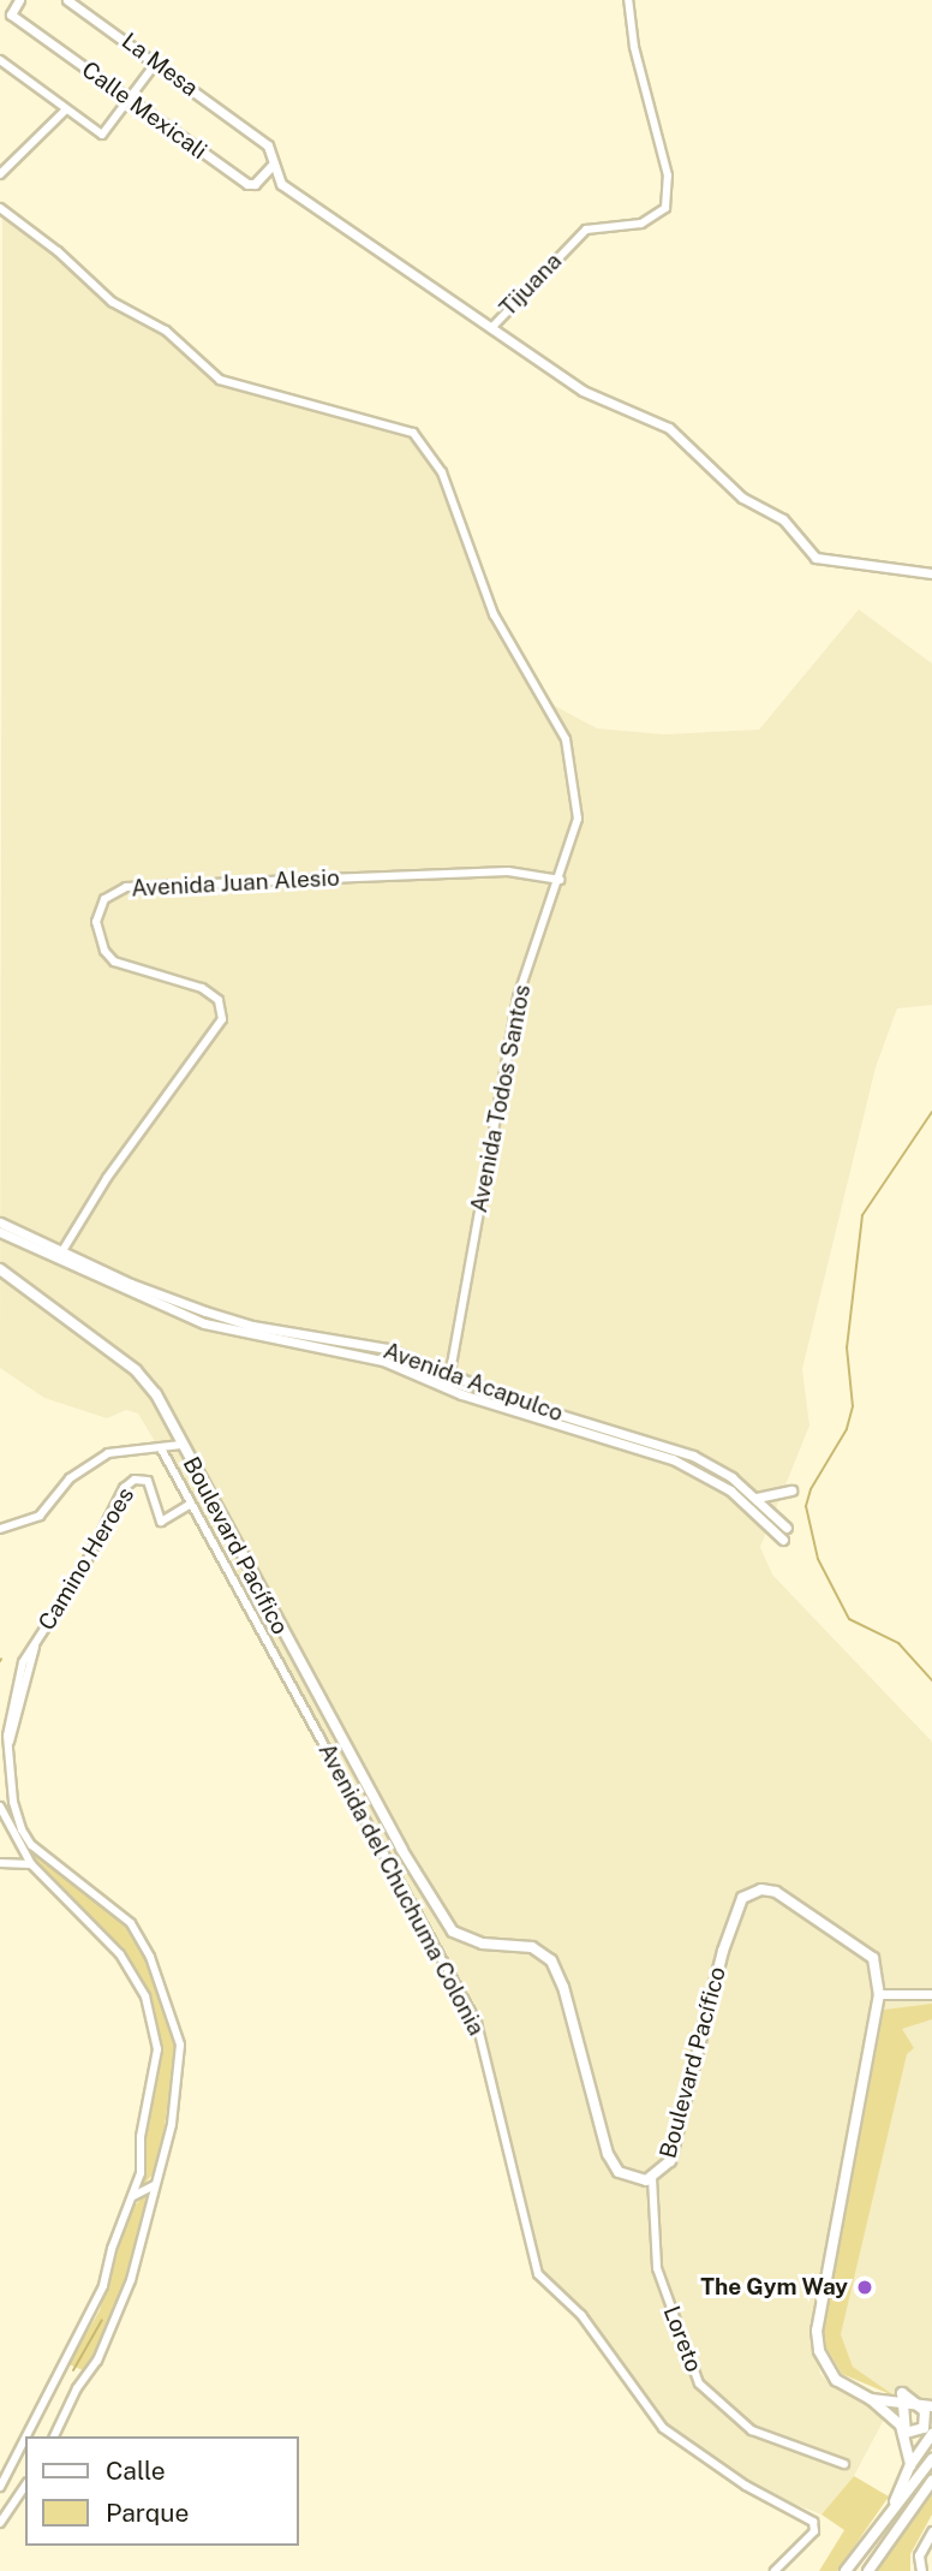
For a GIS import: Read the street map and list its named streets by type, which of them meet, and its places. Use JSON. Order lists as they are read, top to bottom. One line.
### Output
{"streets":{"main road":["La Mesa","Calle Mexicali","Tijuana","Avenida Acapulco","Boulevard Pacífico"],"street":["Avenida Juan Alesio","Avenida Todos Santos","Camino Heroes","Avenida del Chuchuma Colonia","Loreto"]},"crossings":[["La Mesa","Tijuana"],["Calle Mexicali","Tijuana"],["Avenida Juan Alesio","Avenida Todos Santos"],["Avenida Juan Alesio","Avenida Acapulco"],["Avenida Todos Santos","Avenida Acapulco"],["Boulevard Pacífico","Loreto"],["Camino Heroes","Avenida del Chuchuma Colonia"]],"places":["The Gym Way"],"legend":["Calle","Parque"]}
